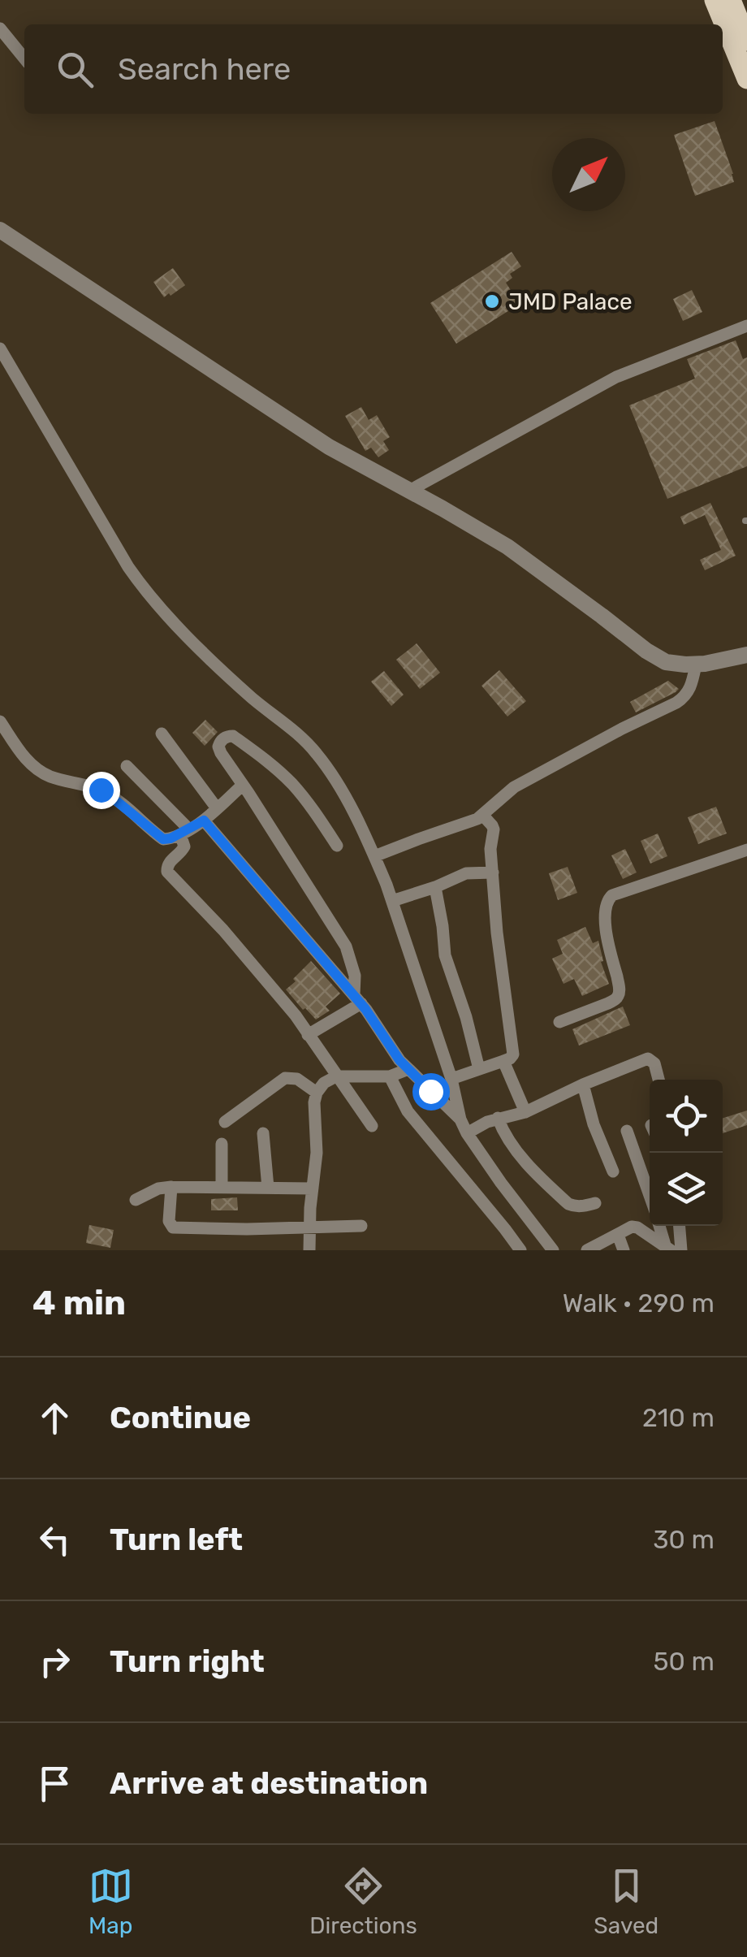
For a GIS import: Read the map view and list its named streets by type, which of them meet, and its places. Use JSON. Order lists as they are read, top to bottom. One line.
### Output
{"places":["JMD Palace"],"north":"top right","page":{"search":"Search here","heading":["4 min","Walk · 290 m"],"list":[["Continue","210 m"],["Turn left","30 m"],["Turn right","50 m"],"Arrive at destination"],"nav":["Map","Directions","Saved"]}}
